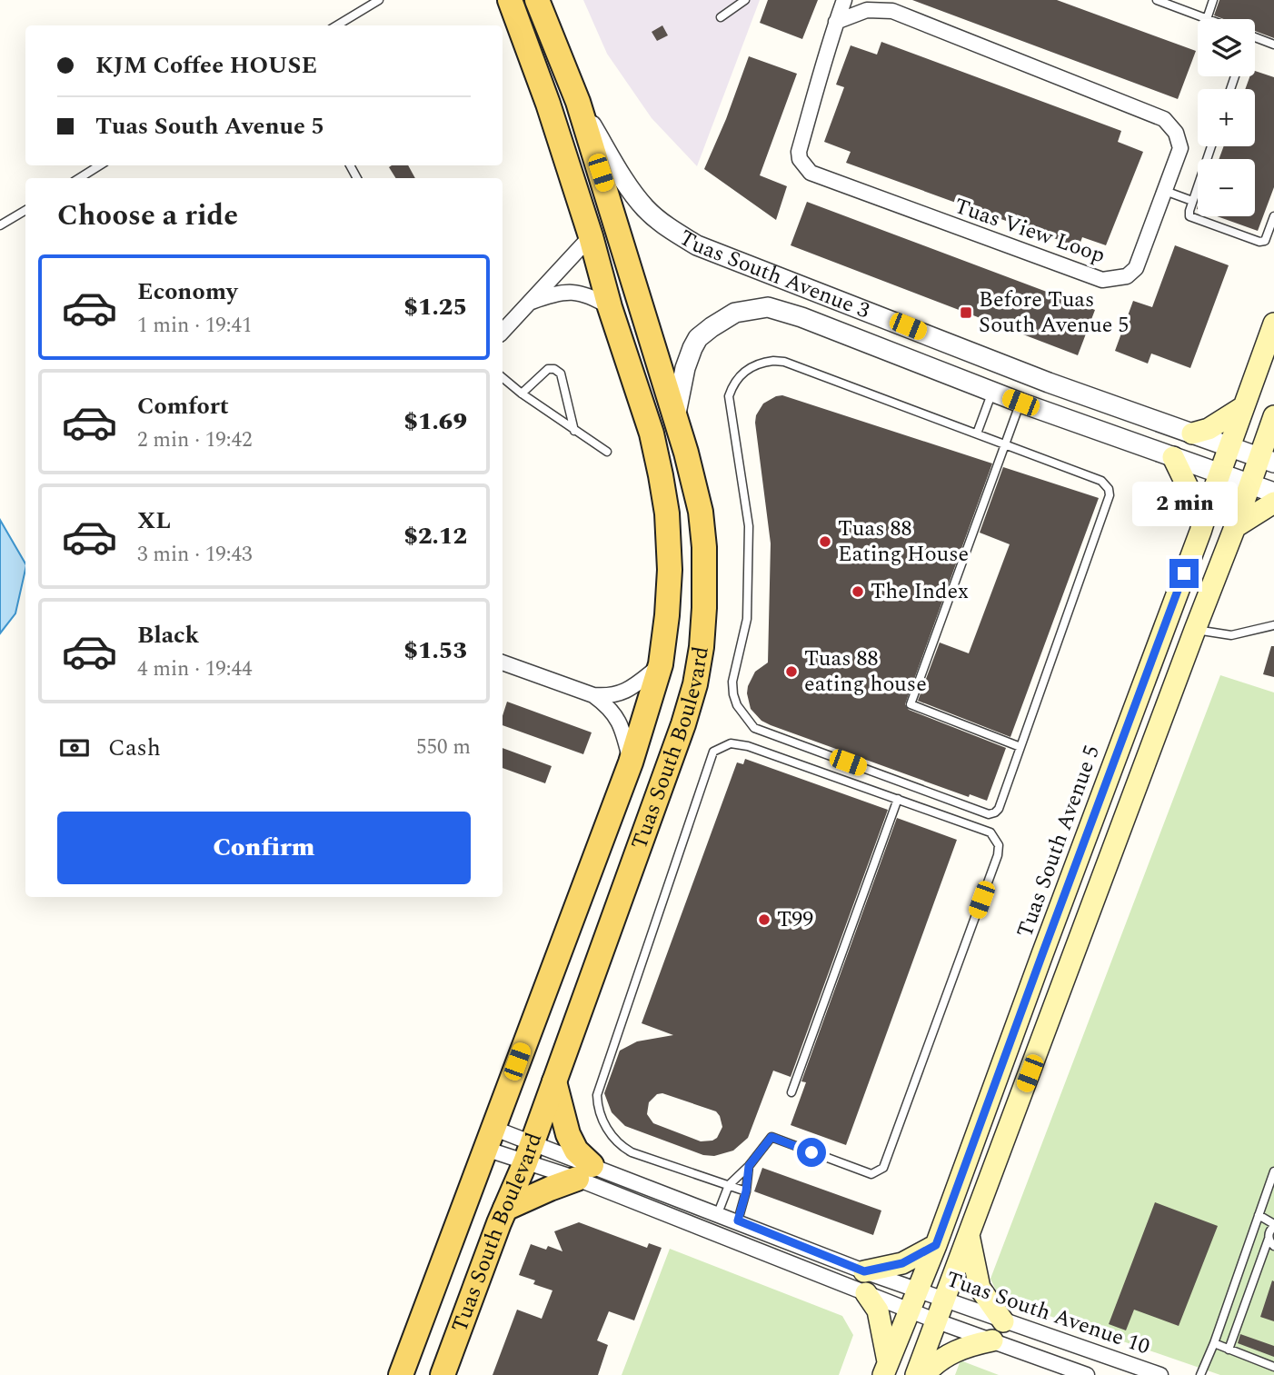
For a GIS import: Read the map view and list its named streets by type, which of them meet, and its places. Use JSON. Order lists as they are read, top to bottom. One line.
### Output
{"streets":{"main road":["Tuas South Avenue 3","Tuas South Boulevard","Tuas South Avenue 5"],"street":["Tuas View Loop","Tuas South Avenue 10"]},"crossings":[["Tuas South Avenue 3","Tuas South Boulevard"],["Tuas South Avenue 3","Tuas South Avenue 5"],["Tuas South Boulevard","Tuas South Avenue 10"],["Tuas South Avenue 5","Tuas South Avenue 10"]],"places":{"transit":["Before Tuas South Avenue 5"],"other":["Tuas 88 Eating House","The Index","Tuas 88 eating house","T99"]},"page":{"map_buttons":["+","−"],"banner":["KJM Coffee HOUSE","Tuas South Avenue 5"],"heading":"Choose a ride","list":[{"name":"Economy","note":"1 min · 19:41","value":"$1.25"},{"name":"Comfort","note":"2 min · 19:42","value":"$1.69"},{"name":"XL","note":"3 min · 19:43","value":"$2.12"},{"name":"Black","note":"4 min · 19:44","value":"$1.53"}],"bubble":"2 min","pay":["Cash","550 m"],"buttons":"Confirm"}}
